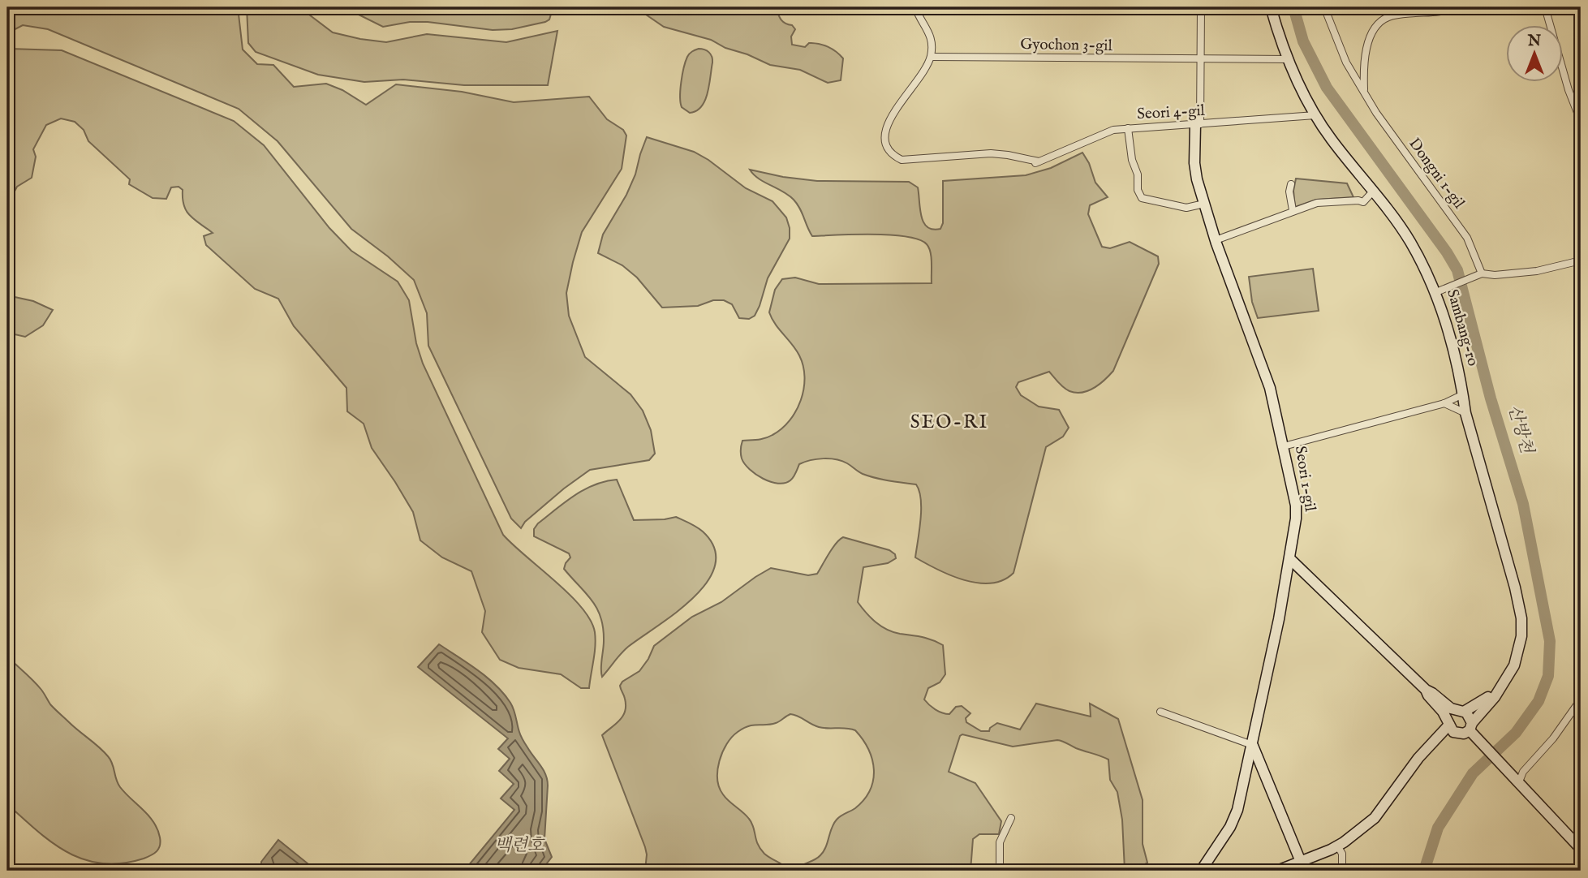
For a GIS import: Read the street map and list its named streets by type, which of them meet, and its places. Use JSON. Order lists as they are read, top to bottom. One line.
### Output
{"streets":{"street":["Gyochon 3-gil","Seori 4-gil","Dongni 1-gil","Sambang-ro","Seori 1-gil"]},"crossings":[["Gyochon 3-gil","Seori 4-gil"],["Gyochon 3-gil","Seori 1-gil"],["Seori 4-gil","Sambang-ro"],["Seori 4-gil","Seori 1-gil"]],"districts":["SEO-RI"],"water":["산방천","백련호"],"north":"top"}
